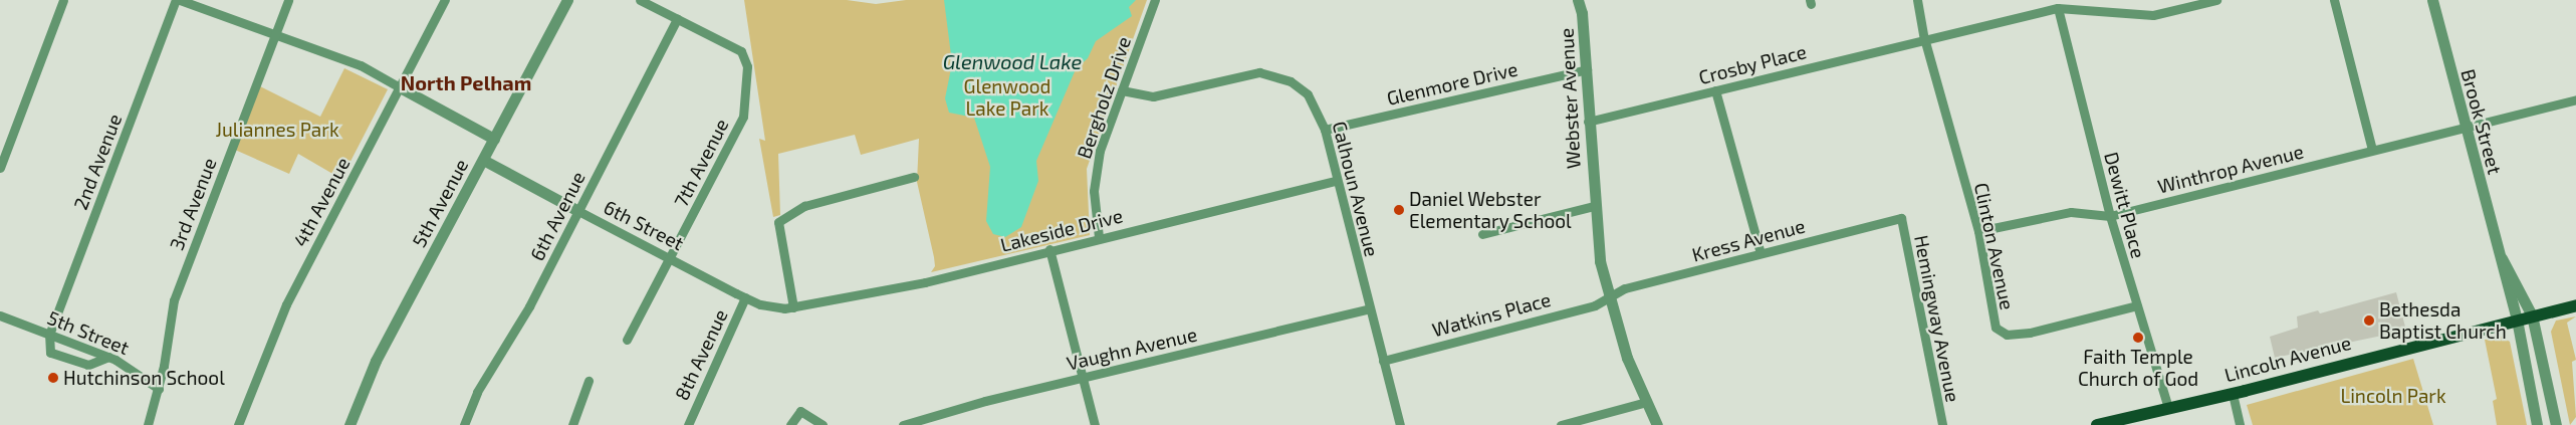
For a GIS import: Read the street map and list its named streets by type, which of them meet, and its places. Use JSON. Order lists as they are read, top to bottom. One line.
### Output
{"streets":{"main road":["Lincoln Avenue"],"street":["Crosby Place","Glenmore Drive","Bergholz Drive","Webster Avenue","Brook Street","2nd Avenue","7th Avenue","Winthrop Avenue","Calhoun Avenue","4th Avenue","5th Avenue","3rd Avenue","Dewitt Place","6th Avenue","6th Street","Lakeside Drive","Kress Avenue","Clinton Avenue","Watkins Place","Hemingway Avenue","5th Street","Vaughn Avenue","8th Avenue"]},"crossings":[["Crosby Place","Webster Avenue"],["Crosby Place","Dewitt Place"],["Crosby Place","Clinton Avenue"],["Glenmore Drive","Webster Avenue"],["Glenmore Drive","Calhoun Avenue"],["Bergholz Drive","Calhoun Avenue"],["Bergholz Drive","Lakeside Drive"],["Webster Avenue","Kress Avenue"],["Webster Avenue","Watkins Place"],["Brook Street","Winthrop Avenue"],["Brook Street","Lincoln Avenue"],["2nd Avenue","5th Street"],["7th Avenue","6th Avenue"],["7th Avenue","6th Street"],["Winthrop Avenue","Dewitt Place"],["Winthrop Avenue","Clinton Avenue"],["Calhoun Avenue","Lakeside Drive"],["Calhoun Avenue","Watkins Place"],["Calhoun Avenue","Vaughn Avenue"],["5th Avenue","6th Street"],["3rd Avenue","5th Street"],["Dewitt Place","Clinton Avenue"],["Dewitt Place","Lincoln Avenue"],["6th Avenue","6th Street"],["6th Street","Lakeside Drive"],["6th Street","8th Avenue"],["Kress Avenue","Watkins Place"],["Kress Avenue","Hemingway Avenue"]],"districts":["North Pelham"],"water":["Glenwood Lake"],"parks":["Glenwood Lake Park","Juliannes Park","Lincoln Park"],"places":["Daniel Webster Elementary School","Bethesda Baptist Church","Faith Temple Church of God","Hutchinson School"]}
